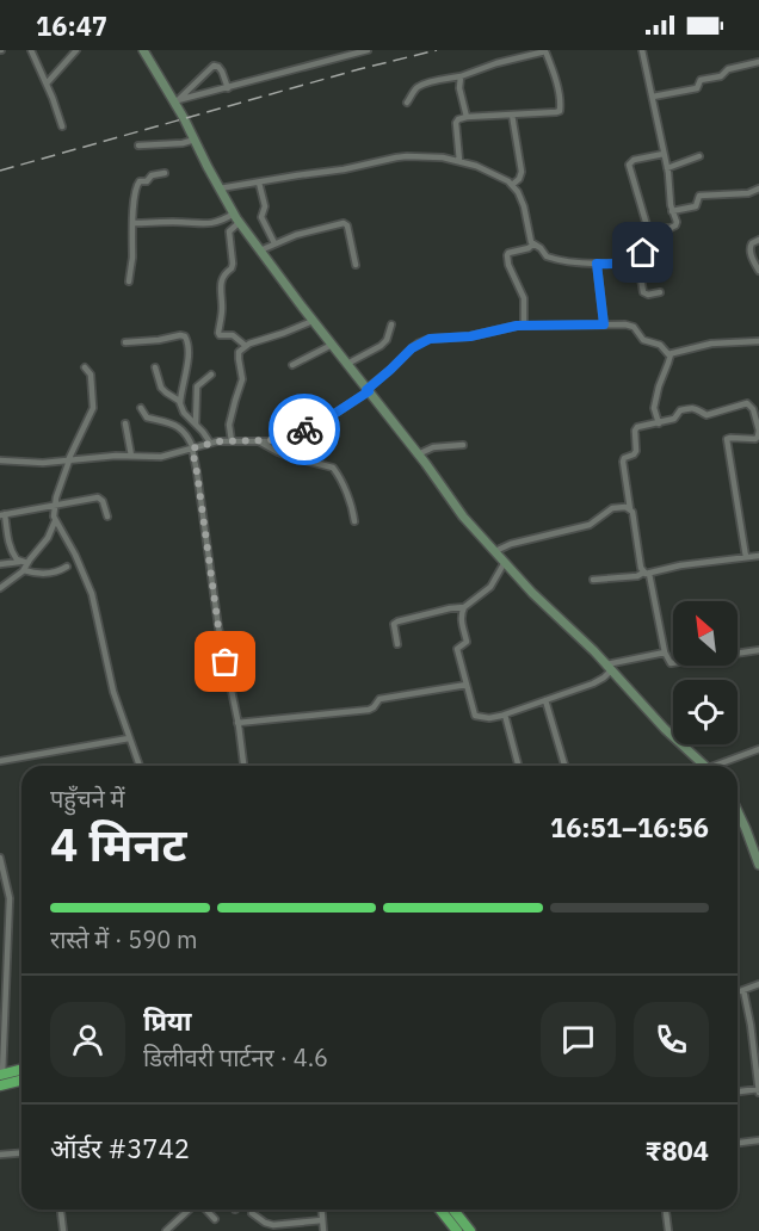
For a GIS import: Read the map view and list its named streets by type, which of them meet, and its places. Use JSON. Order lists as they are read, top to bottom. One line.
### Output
{"north":"top left","page":{"status":"16:47","heading":["4 मिनट","पहुँचने में","16:51–16:56"],"panel":["प्रिया","डिलीवरी पार्टनर · 4.6","ऑर्डर #3742","₹804"],"bar":"रास्ते में · 590 m"}}
